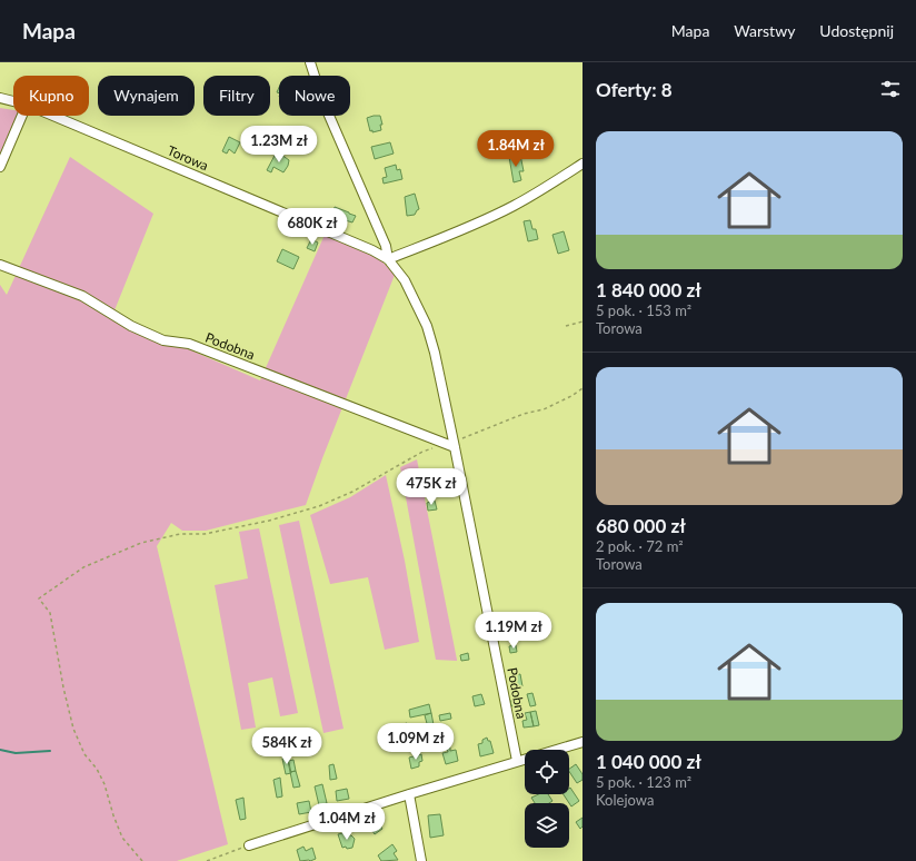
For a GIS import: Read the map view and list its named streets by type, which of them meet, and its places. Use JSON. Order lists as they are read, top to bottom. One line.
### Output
{"streets":{"street":["Torowa","Podobna"]},"crossings":[["Torowa","Podobna"]],"page":{"header":"Mapa","nav":["Mapa","Warstwy","Udostępnij"],"heading":"Oferty: 8","chip":["Kupno","Wynajem","Filtry","Nowe"],"list":[{"name":"1 840 000 zł","note":"5 pok. · 153 m² · Torowa"},{"name":"680 000 zł","note":"2 pok. · 72 m² · Torowa"},{"name":"1 040 000 zł","note":"5 pok. · 123 m² · Kolejowa"}],"price":["1.23M zł","1.84M zł","680K zł","475K zł","1.19M zł","1.09M zł","584K zł","1.04M zł"]}}
